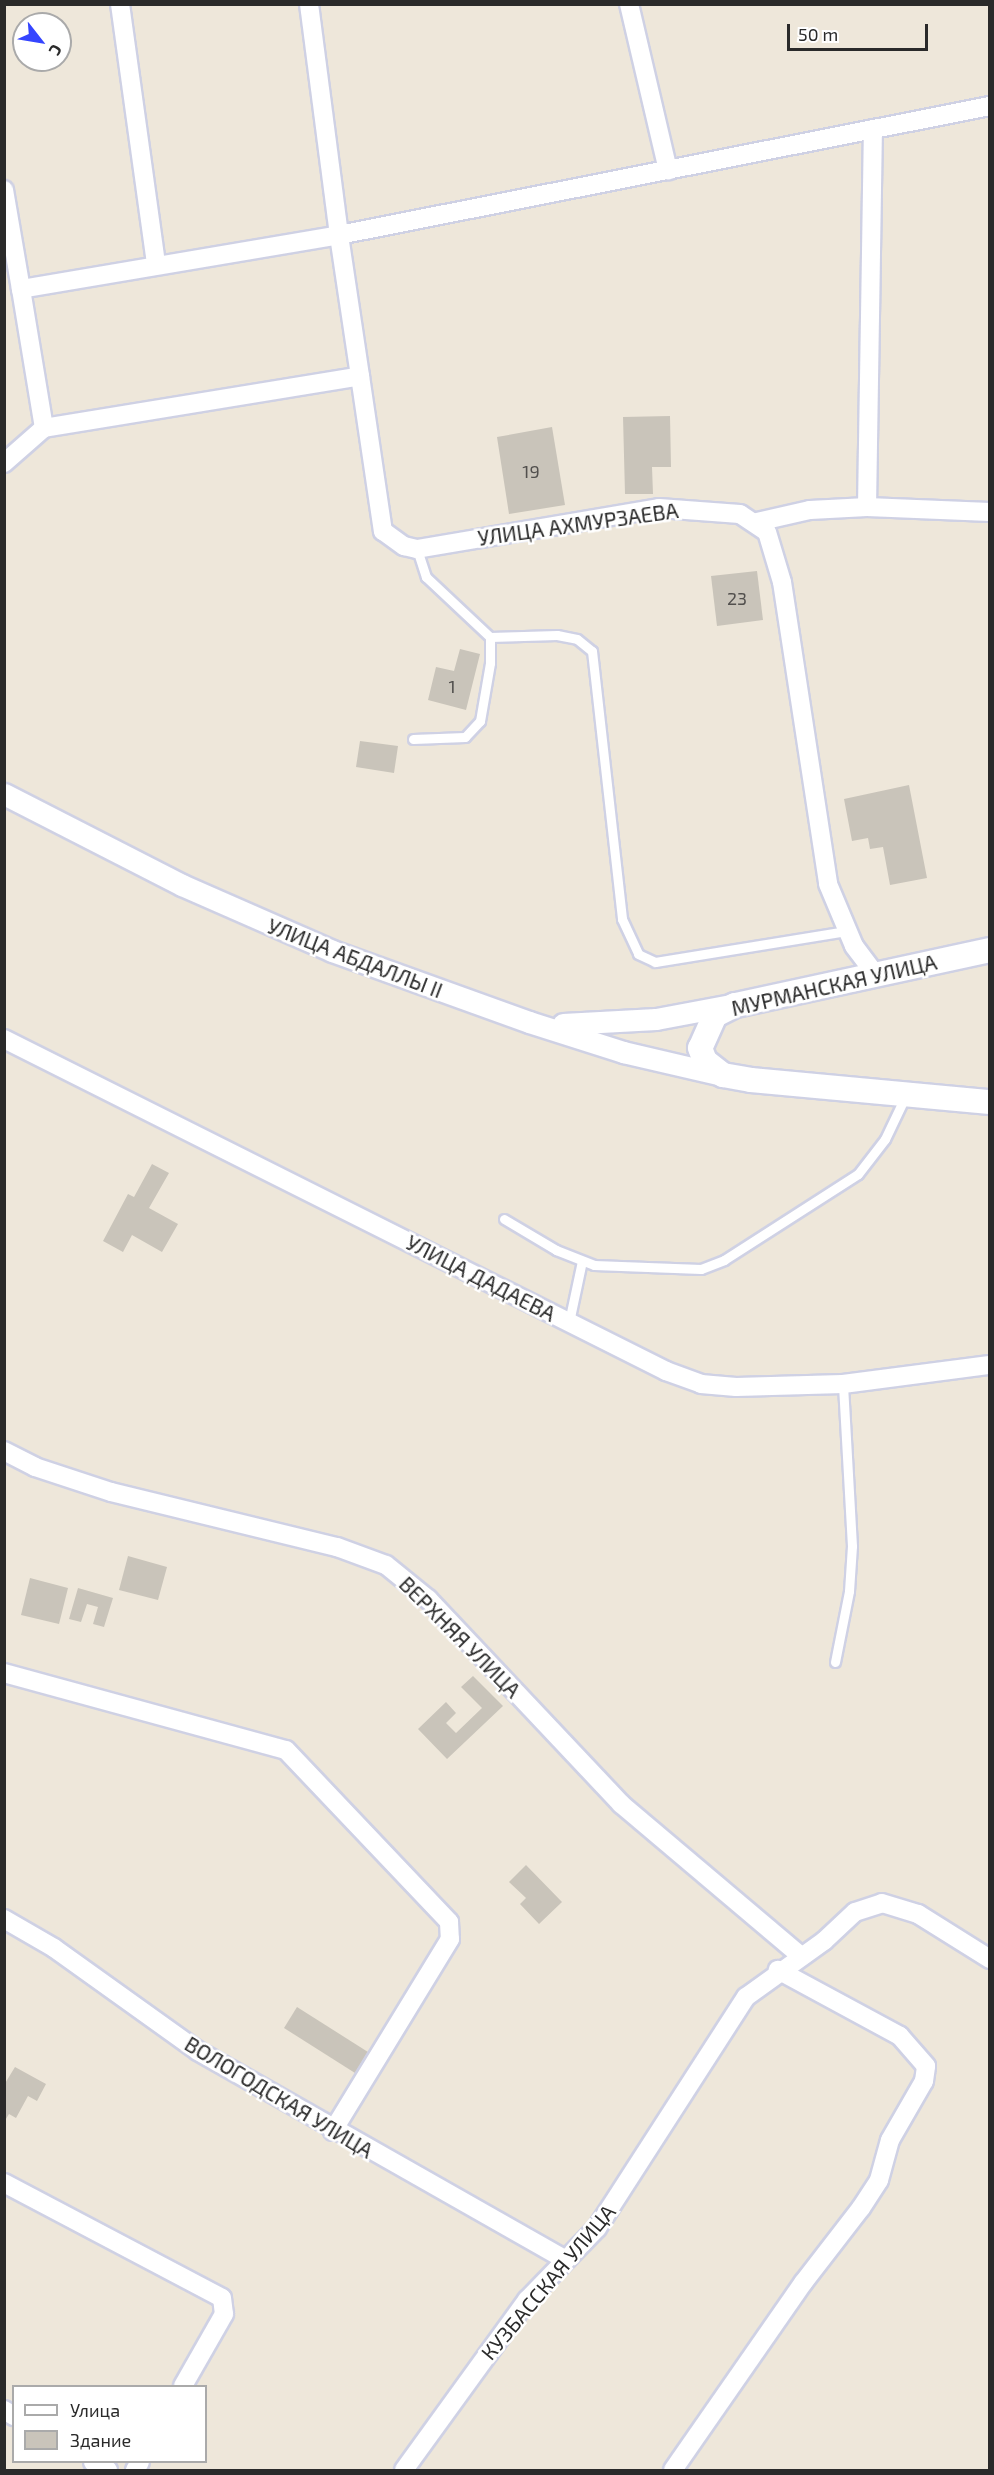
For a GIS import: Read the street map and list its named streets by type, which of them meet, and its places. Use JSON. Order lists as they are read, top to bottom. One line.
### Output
{"streets":{"main road":["МУРМАНСКАЯ УЛИЦА"],"street":["УЛИЦА АХМУРЗАЕВА","УЛИЦА АБДАЛЛЫ II","УЛИЦА ДАДАЕВА","ВЕРХНЯЯ УЛИЦА","ВОЛОГОДСКАЯ УЛИЦА","КУЗБАССКАЯ УЛИЦА"]},"crossings":[["УЛИЦА АБДАЛЛЫ II","МУРМАНСКАЯ УЛИЦА"],["ВЕРХНЯЯ УЛИЦА","КУЗБАССКАЯ УЛИЦА"],["ВОЛОГОДСКАЯ УЛИЦА","КУЗБАССКАЯ УЛИЦА"]],"house_numbers":["19","23","1"],"legend":["Улица","Здание"],"scale_bar":"50 m","north":"bottom right"}
